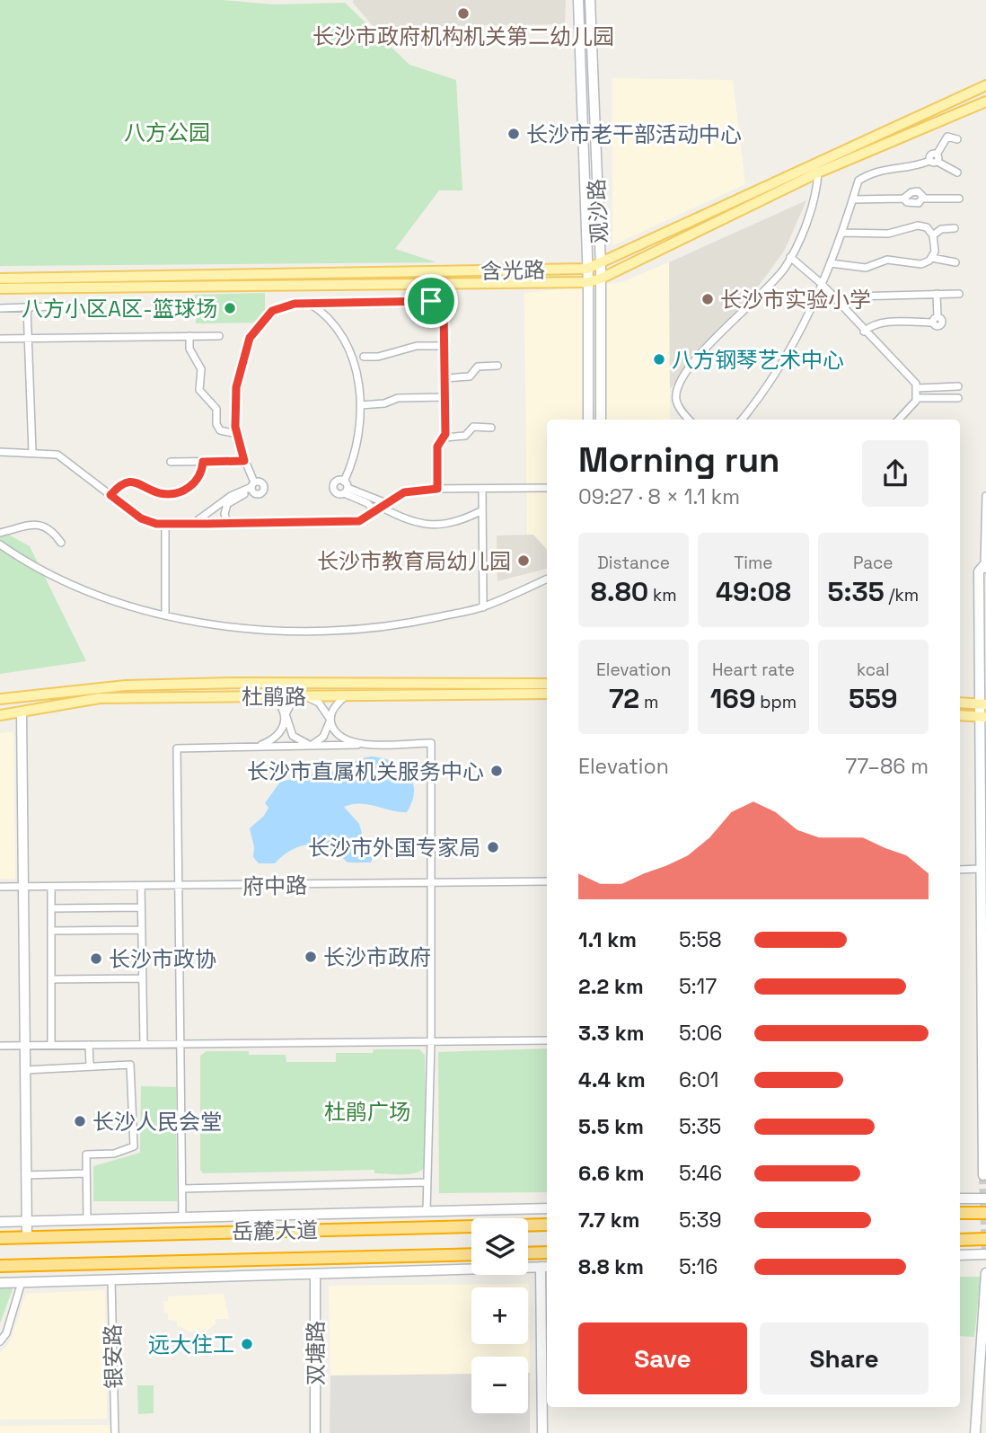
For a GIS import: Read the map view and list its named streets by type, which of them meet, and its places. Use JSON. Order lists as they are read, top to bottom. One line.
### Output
{"streets":{"highway":["岳麓大道"],"main road":["含光路","杜鹃路"],"street":["观沙路","府中路","双塘路","银安路"]},"crossings":[["观沙路","含光路"]],"parks":["八方公园","杜鹃广场"],"places":["长沙市政府机构机关第二幼儿园","长沙市老干部活动中心","长沙市实验小学","八方小区A区-篮球场","八方钢琴艺术中心","长沙市教育局幼儿园","长沙市直属机关服务中心","长沙市外国专家局","长沙市政府","长沙市政协","长沙人民会堂","远大住工"],"page":{"heading":["Morning run","09:27 · 8 × 1.1 km"],"stats":[["Distance","8.80 km"],["Time","49:08"],["Pace","5:35 /km"],["Elevation","72 m"],["Heart rate","169 bpm"],["kcal","559"]],"chart":["Elevation","77–86 m"],"list":[{"name":"1.1 km","note":"5:58"},{"name":"2.2 km","note":"5:17"},{"name":"3.3 km","note":"5:06"},{"name":"4.4 km","note":"6:01"},{"name":"5.5 km","note":"5:35"},{"name":"6.6 km","note":"5:46"},{"name":"7.7 km","note":"5:39"},{"name":"8.8 km","note":"5:16"}],"map_buttons":["+","−"],"buttons":["Save","Share"]}}
